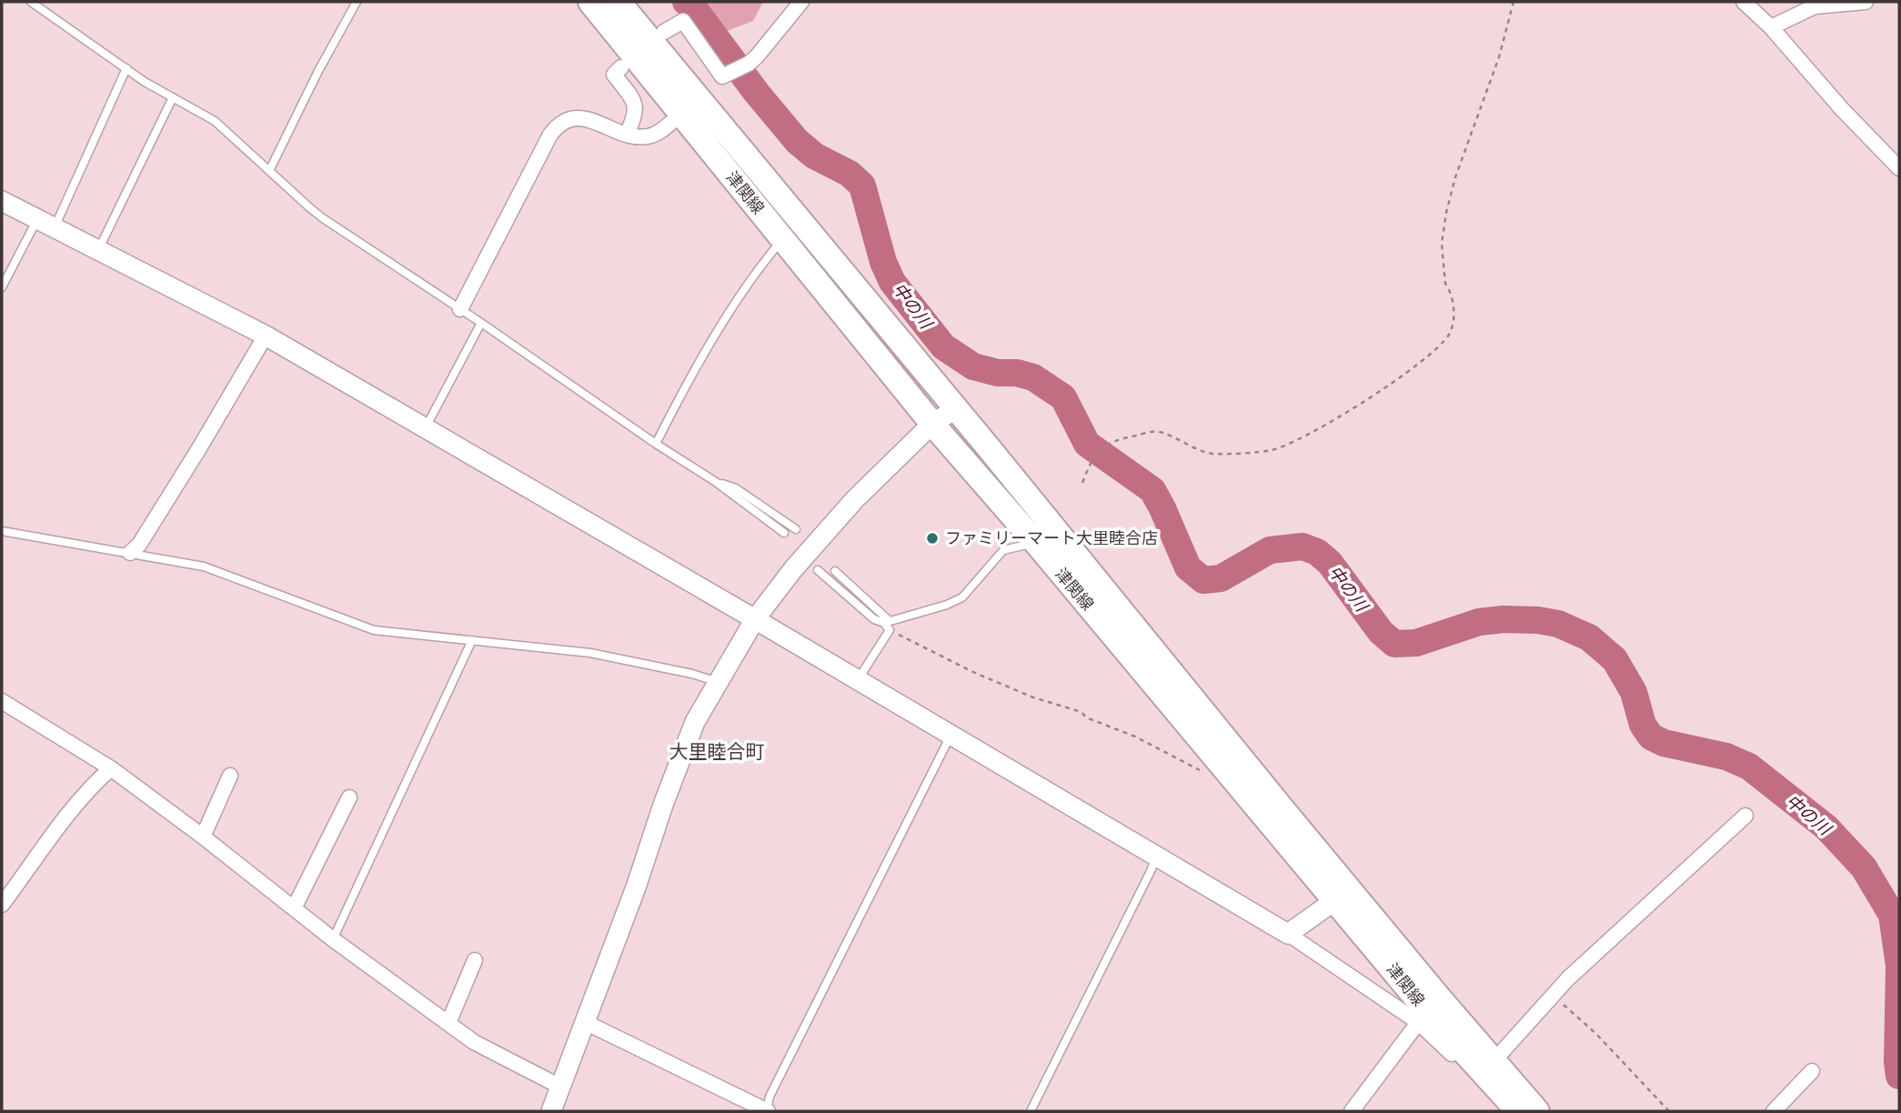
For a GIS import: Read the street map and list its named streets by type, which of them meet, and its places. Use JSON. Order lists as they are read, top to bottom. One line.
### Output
{"streets":{"main road":["津関線"]},"districts":["大里睦合町"],"water":["中の川"],"places":["ファミリーマート大里睦合店"]}
